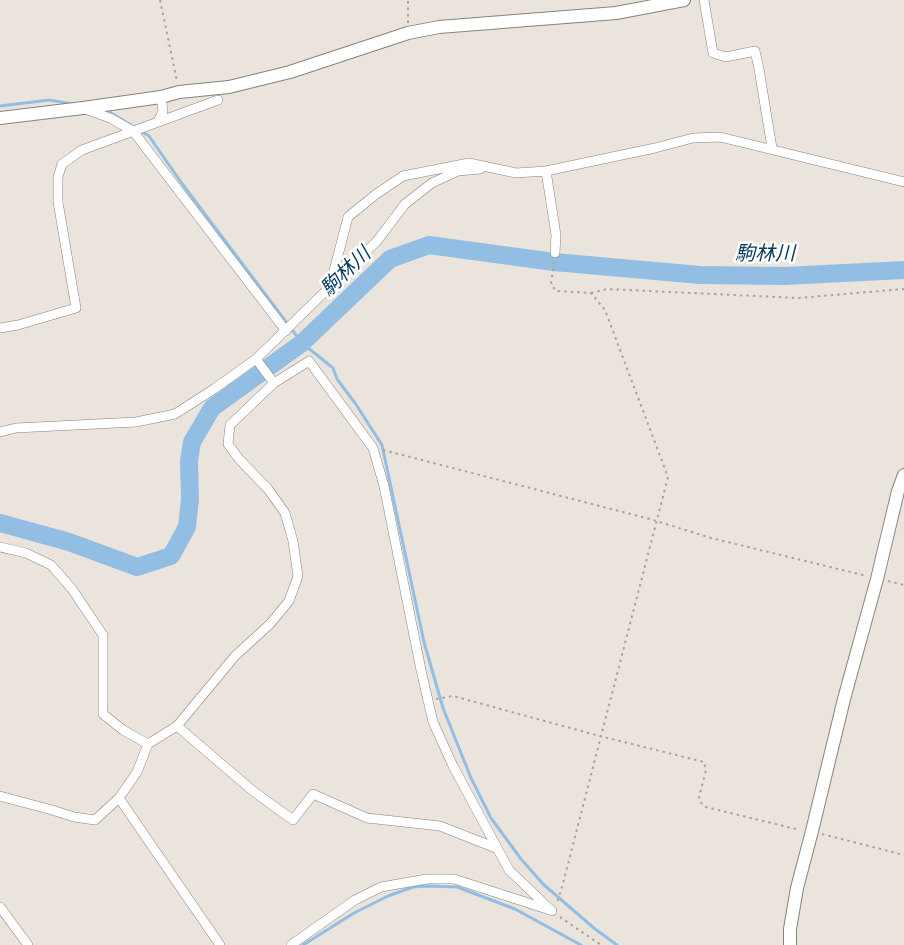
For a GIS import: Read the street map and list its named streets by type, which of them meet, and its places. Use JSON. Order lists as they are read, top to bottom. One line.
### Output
{"water":["駒林川"]}
